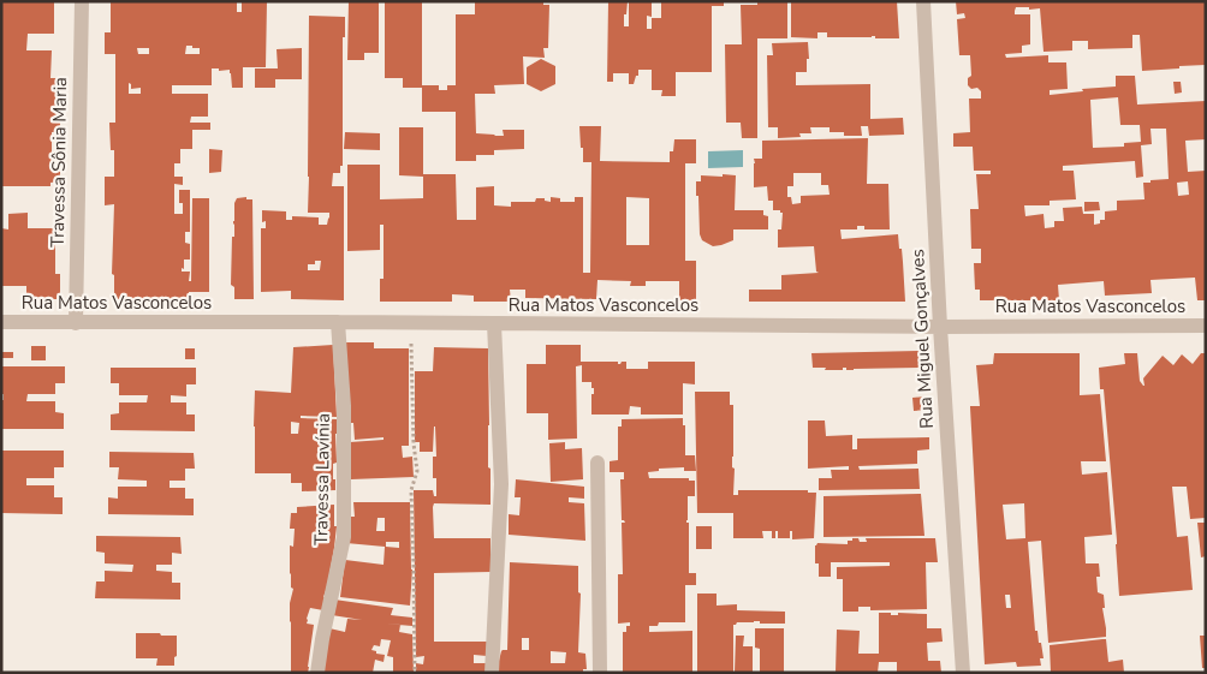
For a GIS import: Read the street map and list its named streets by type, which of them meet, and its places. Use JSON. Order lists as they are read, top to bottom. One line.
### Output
{"streets":{"street":["Travessa Sônia Maria","Rua Matos Vasconcelos","Rua Miguel Gonçalves","Travessa Lavínia"]},"crossings":[["Travessa Sônia Maria","Rua Matos Vasconcelos"],["Rua Matos Vasconcelos","Rua Miguel Gonçalves"],["Rua Matos Vasconcelos","Travessa Lavínia"]]}
